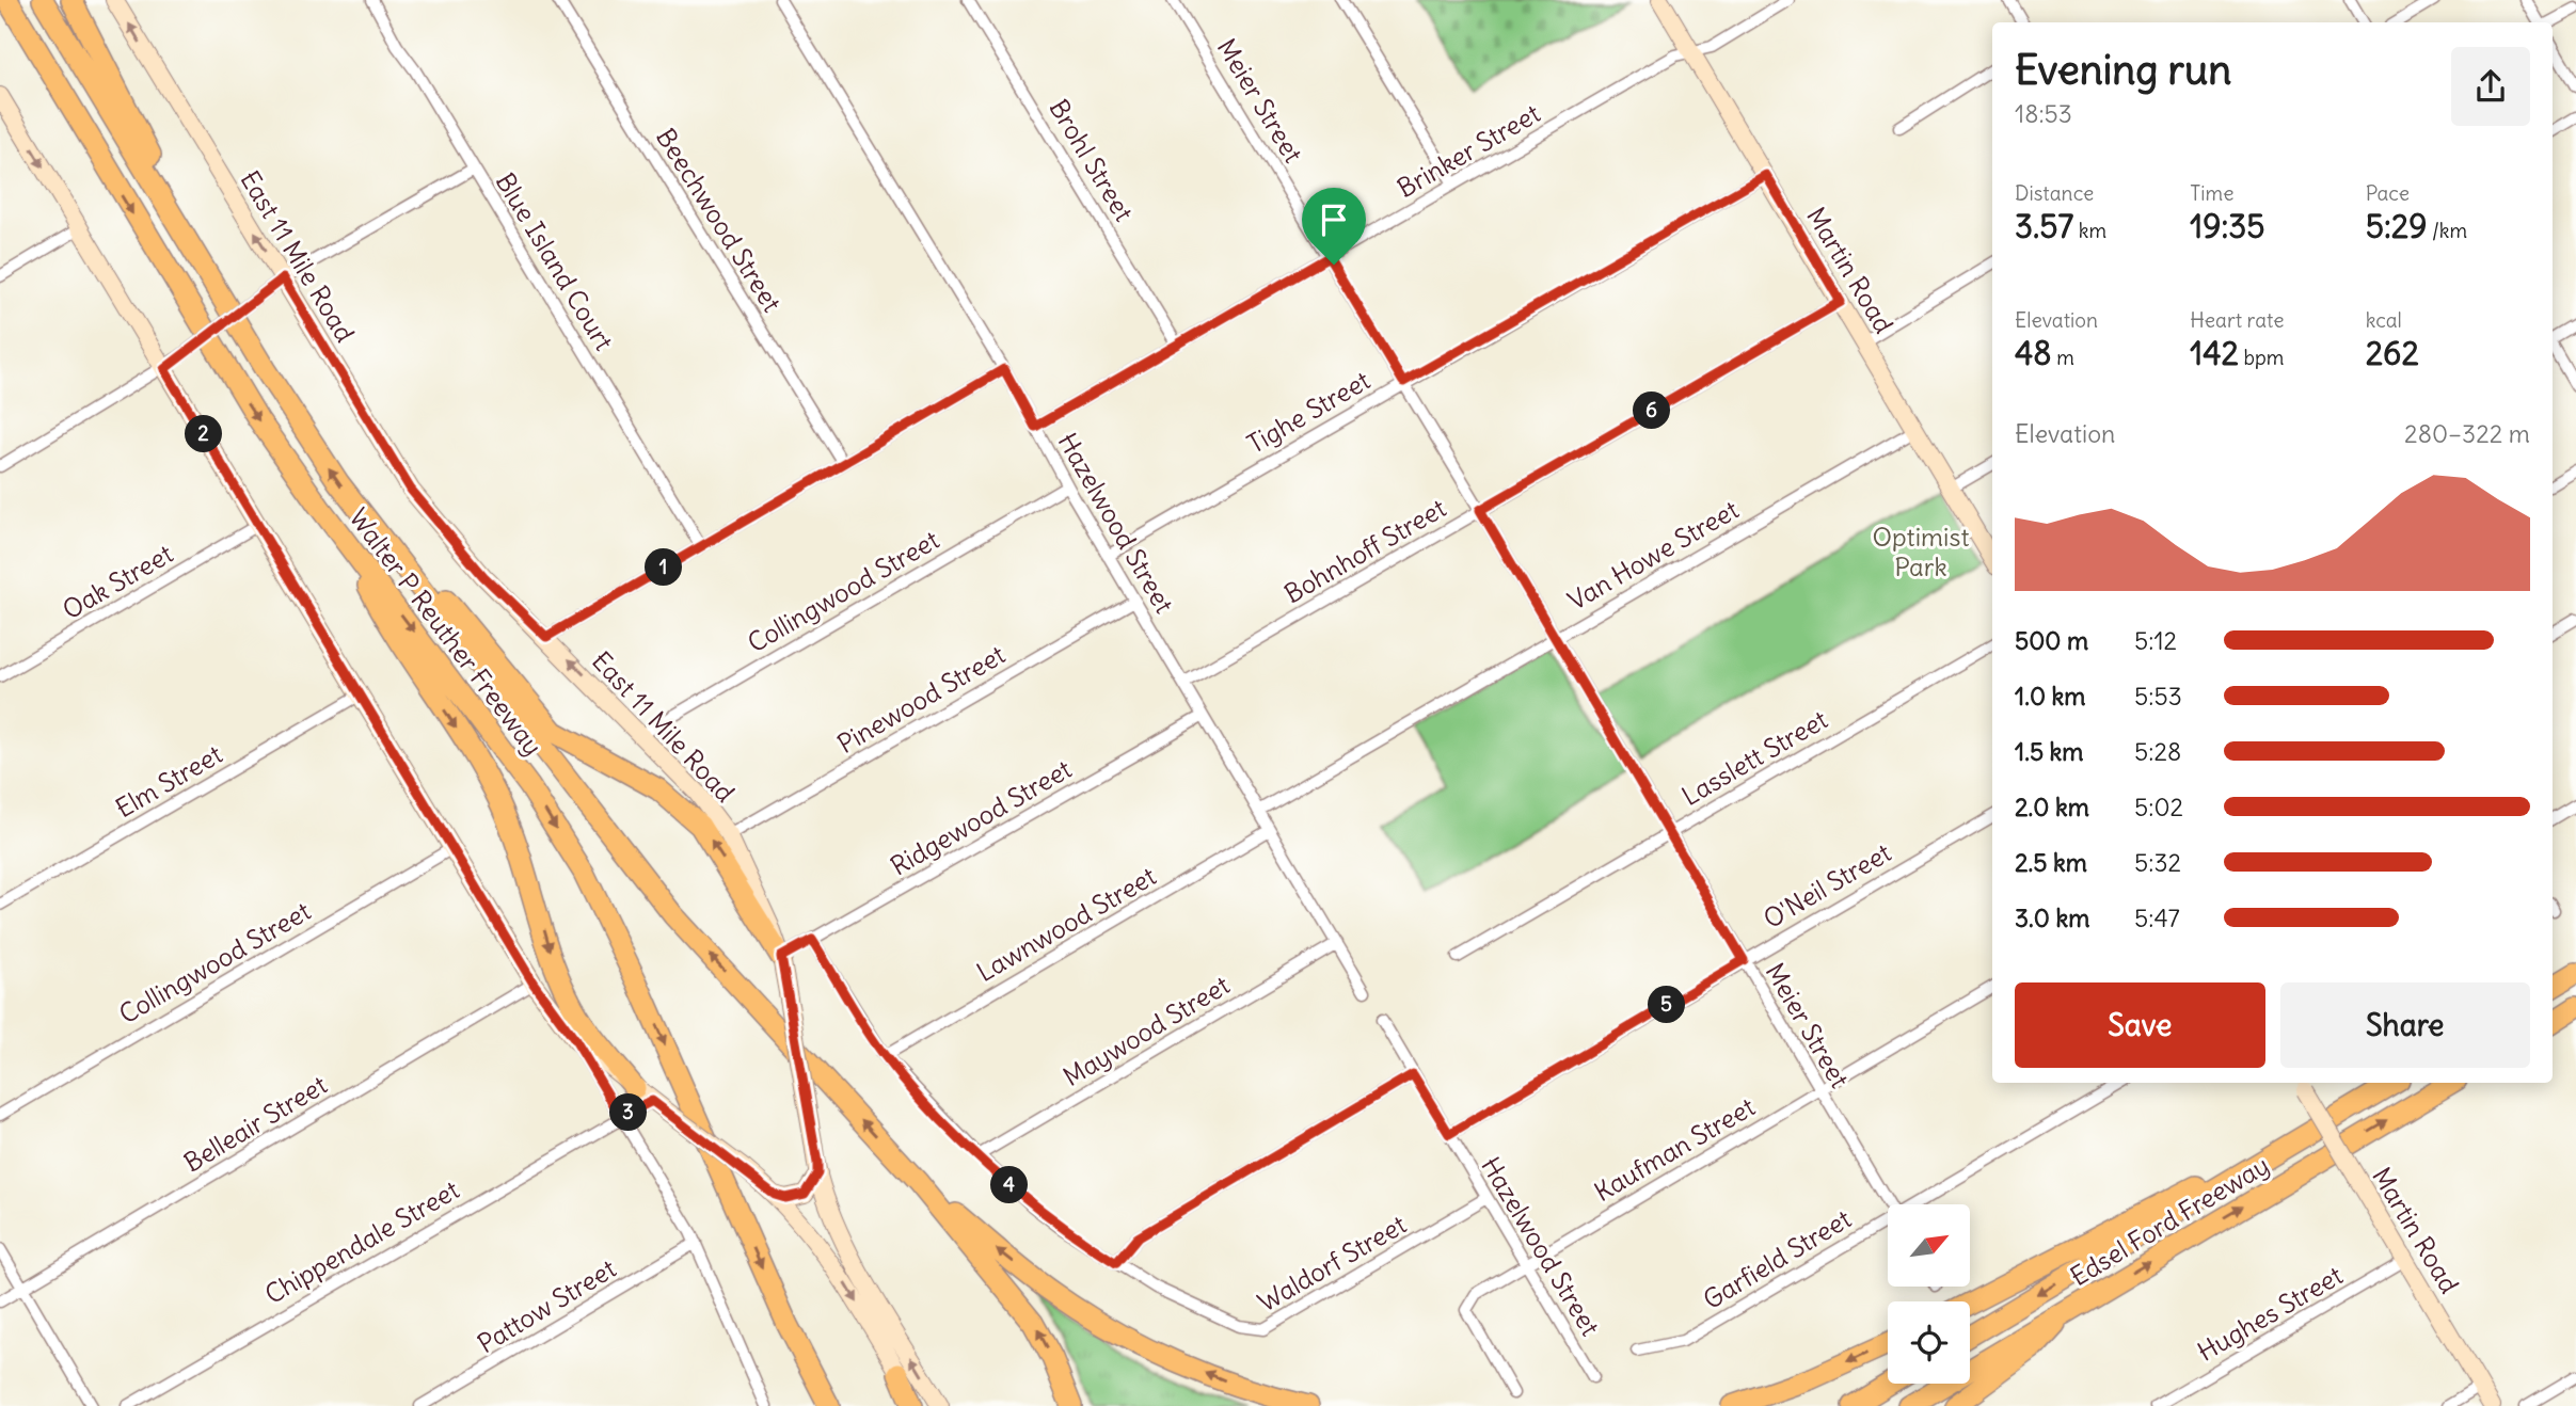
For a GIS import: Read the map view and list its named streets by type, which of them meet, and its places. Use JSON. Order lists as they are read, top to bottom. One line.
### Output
{"streets":{"highway":["Walter P Reuther Freeway","Edsel Ford Freeway"],"main road":["East 11 Mile Road","Martin Road"],"street":["Meier Street","Brinker Street","Brohl Street","Beechwood Street","Blue Island Court","Tighe Street","Hazelwood Street","Bohnhoff Street","Van Howe Street","Oak Street","Collingwood Street","Pinewood Street","Lasslett Street","Elm Street","Ridgewood Street","O'Neil Street","Lawnwood Street","Maywood Street","Belleair Street","Kaufman Street","Chippendale Street","Garfield Street","Waldorf Street","Pattow Street","Hughes Street"]},"crossings":[["Meier Street","Brinker Street"],["Meier Street","Tighe Street"],["Meier Street","Bohnhoff Street"],["Meier Street","Van Howe Street"],["Meier Street","Lasslett Street"],["Meier Street","O'Neil Street"],["Meier Street","Kaufman Street"],["Brinker Street","Brohl Street"],["Brinker Street","Martin Road"],["Brinker Street","Hazelwood Street"],["East 11 Mile Road","Collingwood Street"],["East 11 Mile Road","Pinewood Street"],["East 11 Mile Road","Ridgewood Street"],["Martin Road","Tighe Street"],["Martin Road","Bohnhoff Street"],["Martin Road","Van Howe Street"],["Martin Road","Hughes Street"],["Tighe Street","Hazelwood Street"],["Hazelwood Street","Bohnhoff Street"],["Hazelwood Street","Van Howe Street"],["Hazelwood Street","Collingwood Street"],["Hazelwood Street","Pinewood Street"],["Hazelwood Street","Ridgewood Street"],["Hazelwood Street","O'Neil Street"],["Hazelwood Street","Lawnwood Street"],["Hazelwood Street","Maywood Street"],["Hazelwood Street","Kaufman Street"],["Hazelwood Street","Waldorf Street"],["Ridgewood Street","Waldorf Street"],["Lawnwood Street","Waldorf Street"],["Maywood Street","Waldorf Street"]],"parks":["Optimist Park"],"north":"top right","page":{"heading":["Evening run","18:53"],"stats":[["Distance","3.57 km"],["Time","19:35"],["Pace","5:29 /km"],["Elevation","48 m"],["Heart rate","142 bpm"],["kcal","262"]],"pins":["6","2","1","5","3","4"],"chart":["Elevation","280–322 m"],"list":[{"name":"500 m","note":"5:12"},{"name":"1.0 km","note":"5:53"},{"name":"1.5 km","note":"5:28"},{"name":"2.0 km","note":"5:02"},{"name":"2.5 km","note":"5:32"},{"name":"3.0 km","note":"5:47"}],"buttons":["Save","Share"]}}
